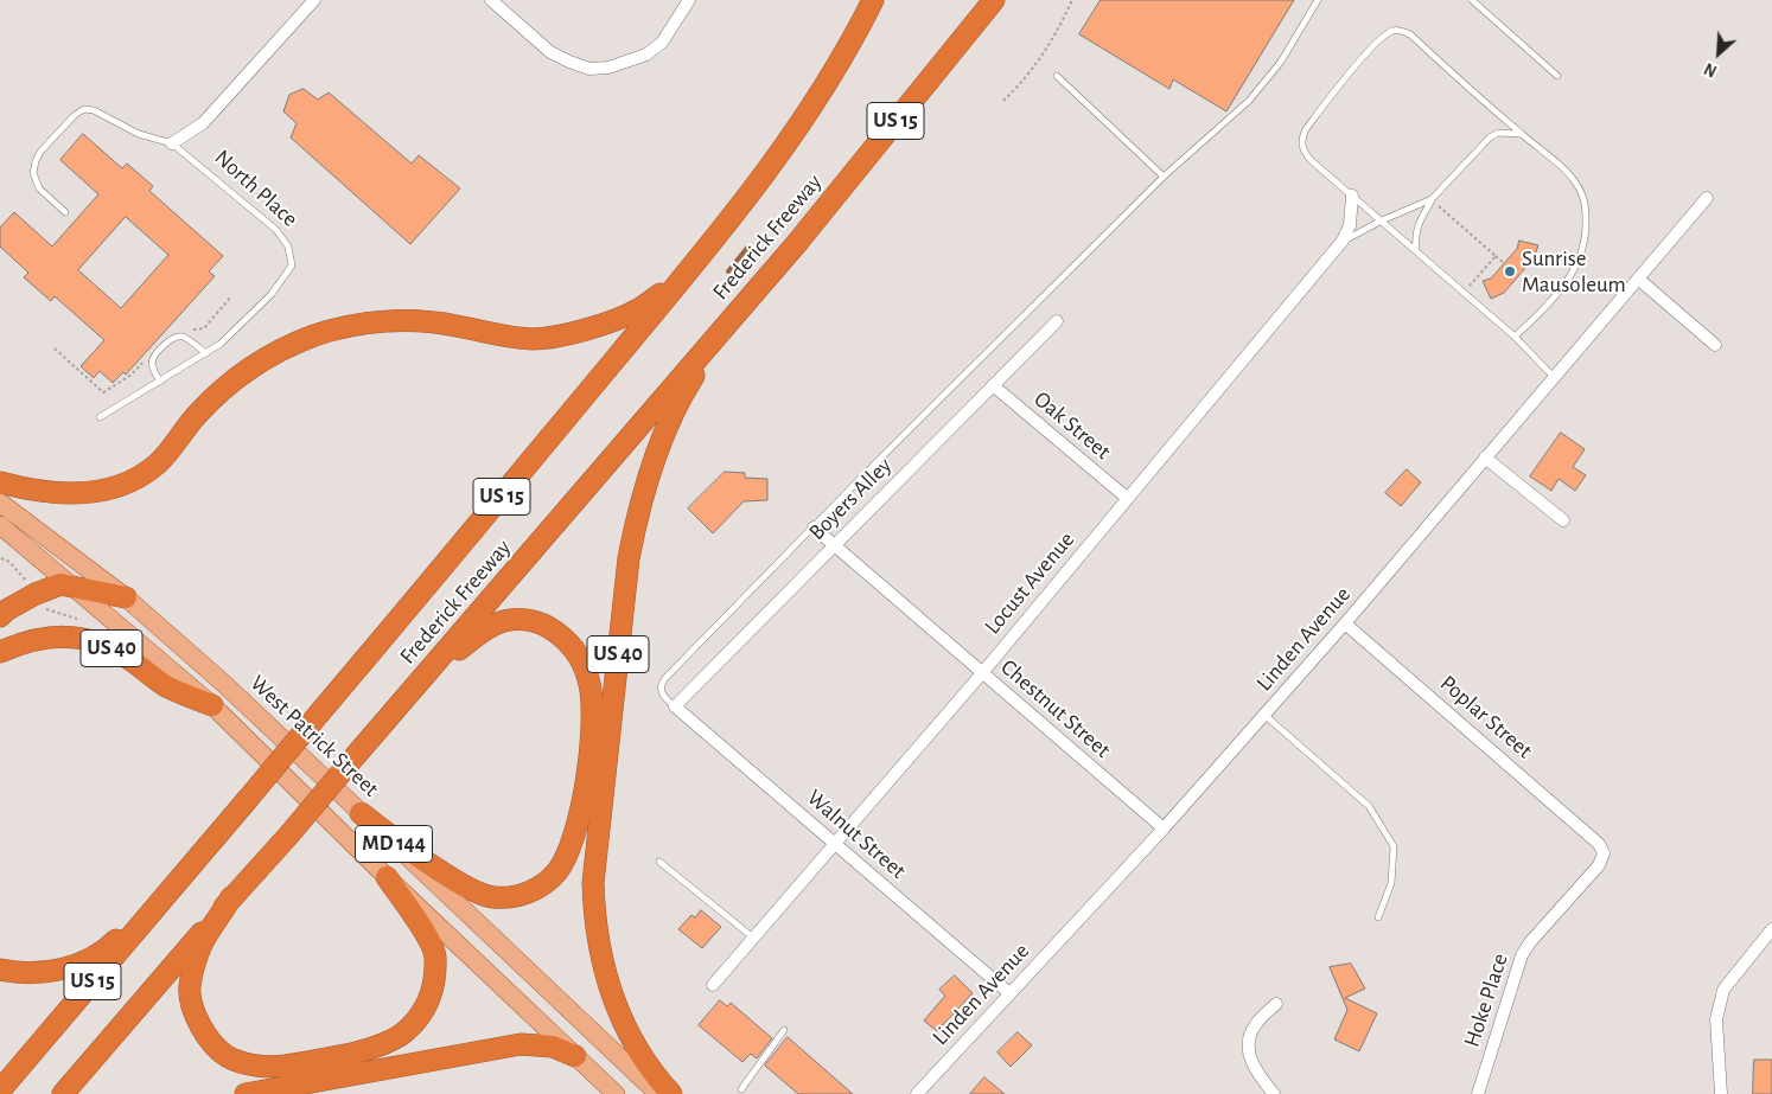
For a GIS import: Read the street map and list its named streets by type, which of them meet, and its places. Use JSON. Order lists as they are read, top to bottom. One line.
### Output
{"streets":{"highway":["US 15","Frederick Freeway","US 40"],"main road":["West Patrick Street","MD 144"],"street":["North Place","Oak Street","Boyers Alley","Locust Avenue","Linden Avenue","Chestnut Street","Poplar Street","Walnut Street","Hoke Place"]},"crossings":[["Frederick Freeway","US 40"],["Oak Street","Boyers Alley"],["Oak Street","Locust Avenue"],["Boyers Alley","Chestnut Street"],["Boyers Alley","Walnut Street"],["Locust Avenue","Chestnut Street"],["Locust Avenue","Walnut Street"],["Linden Avenue","Chestnut Street"],["Linden Avenue","Poplar Street"],["Linden Avenue","Walnut Street"],["Poplar Street","Hoke Place"]],"places":["Sunrise Mausoleum"],"north":"bottom left"}
